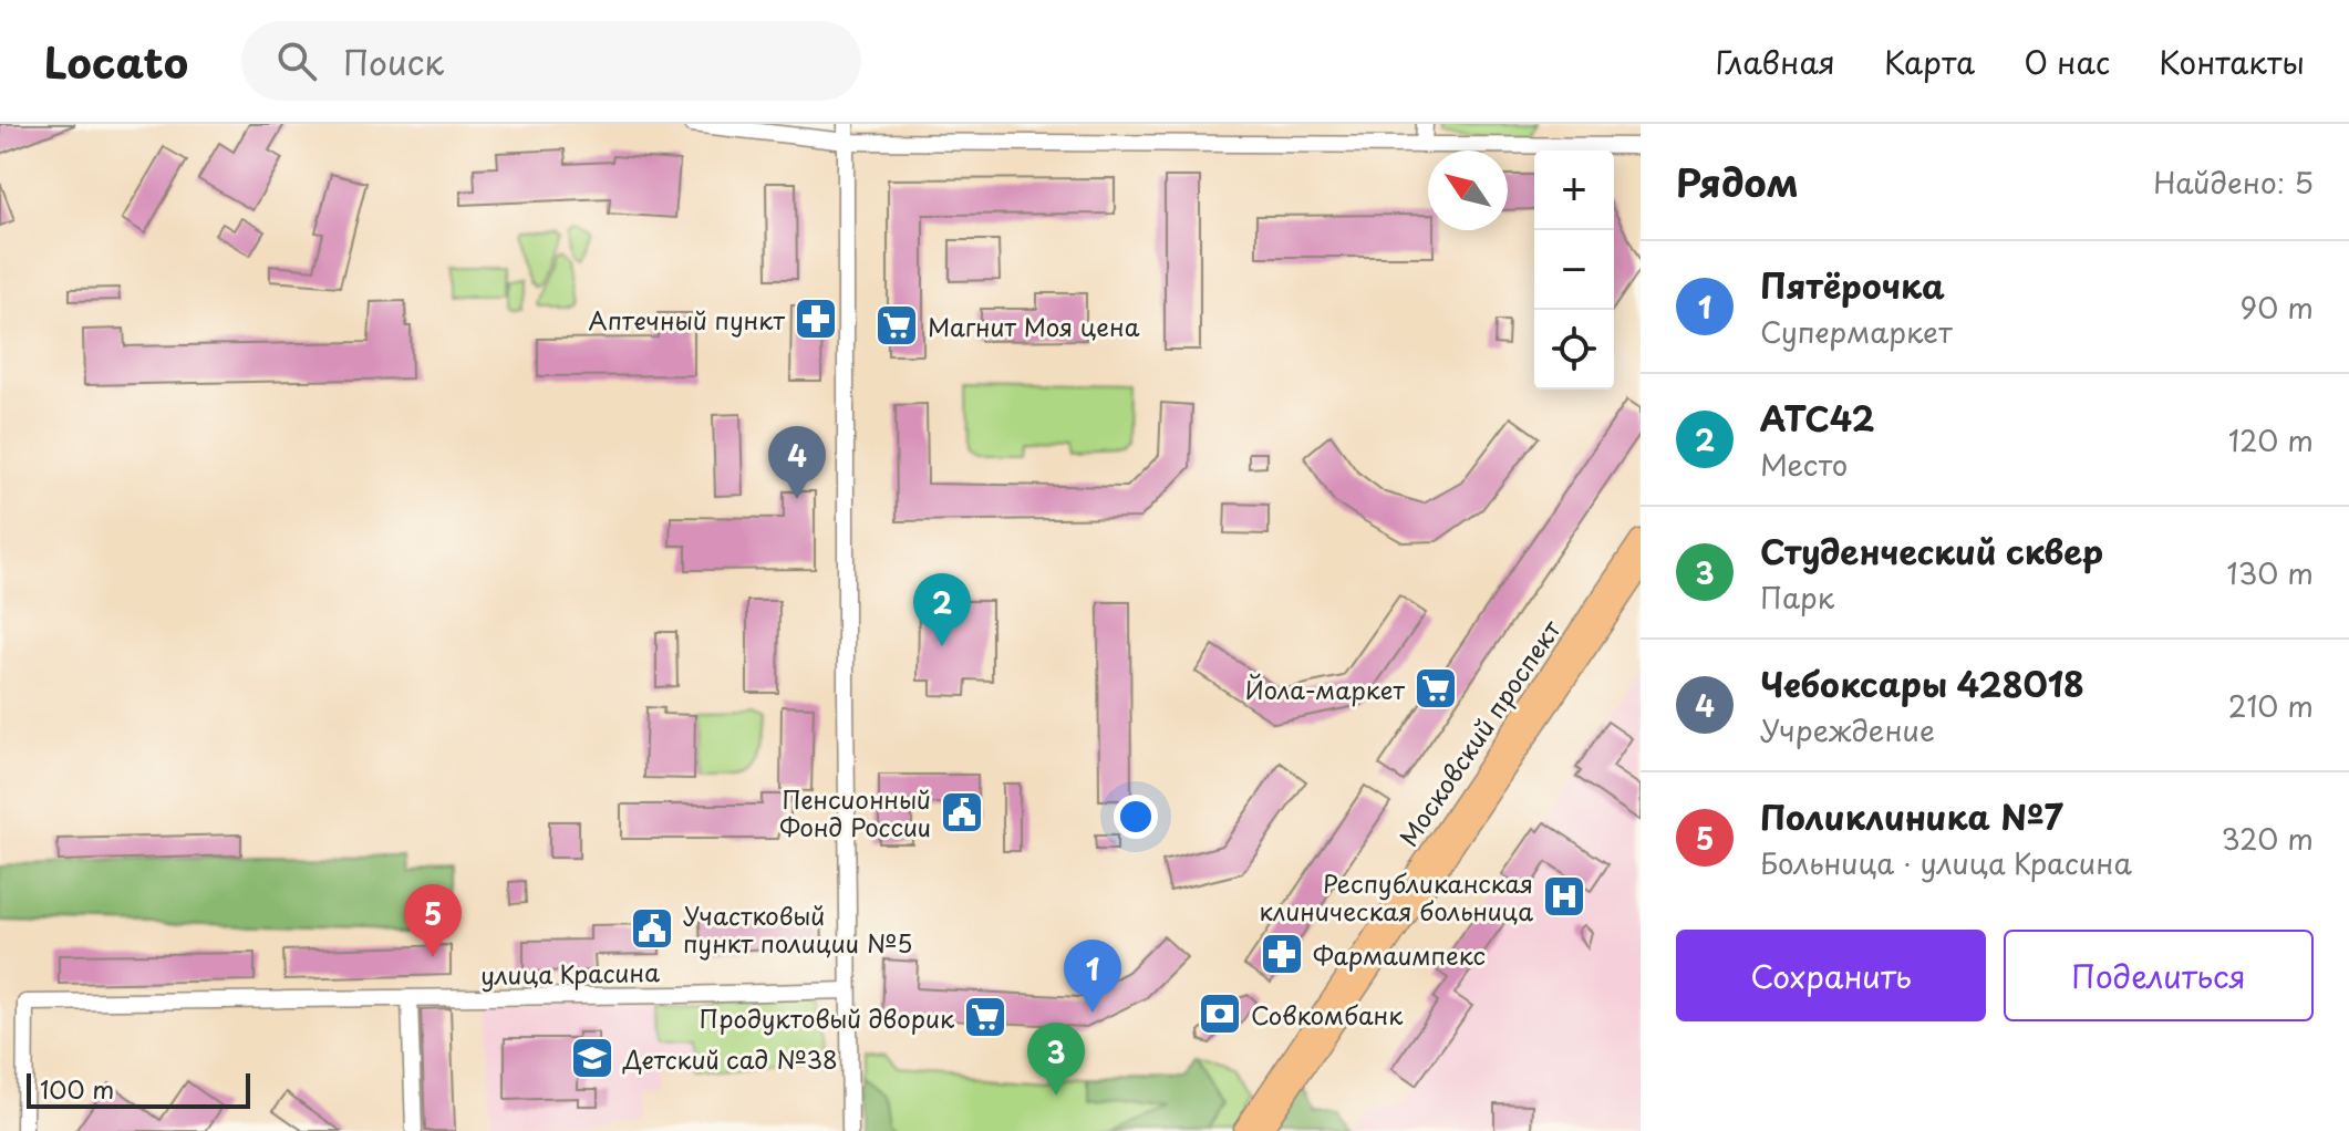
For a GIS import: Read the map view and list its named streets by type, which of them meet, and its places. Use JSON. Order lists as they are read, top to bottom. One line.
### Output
{"streets":{"main road":["Московский проспект"],"street":["улица Красина"]},"places":{"pharmacy":["Аптечный пункт","Фармаимпекс"],"supermarket":["Магнит Моя цена","Йола-маркет","Продуктовый дворик"],"public building":["Пенсионный Фонд России","Участковый пункт полиции №5"],"hospital":["Республиканская клиническая больница"],"bank":["Совкомбанк"],"school or university":["Детский сад №38"]},"scale_bar":"100 m","north":"top left","page":{"header":"Locato","search":"Поиск","nav":["Главная","Карта","О нас","Контакты"],"heading":["Рядом","Найдено: 5"],"map_buttons":["+","−"],"list":[{"mark":"1","name":"Пятёрочка","note":"Супермаркет","value":"90 m"},{"mark":"2","name":"АТС42","note":"Место","value":"120 m"},{"mark":"3","name":"Студенческий сквер","note":"Парк","value":"130 m"},{"mark":"4","name":"Чебоксары 428018","note":"Учреждение","value":"210 m"},{"mark":"5","name":"Поликлиника №7","note":"Больница · улица Красина","value":"320 m"}],"pins":["4","2","5","1","3"],"buttons":["Сохранить","Поделиться"],"scale":"100 m"}}
